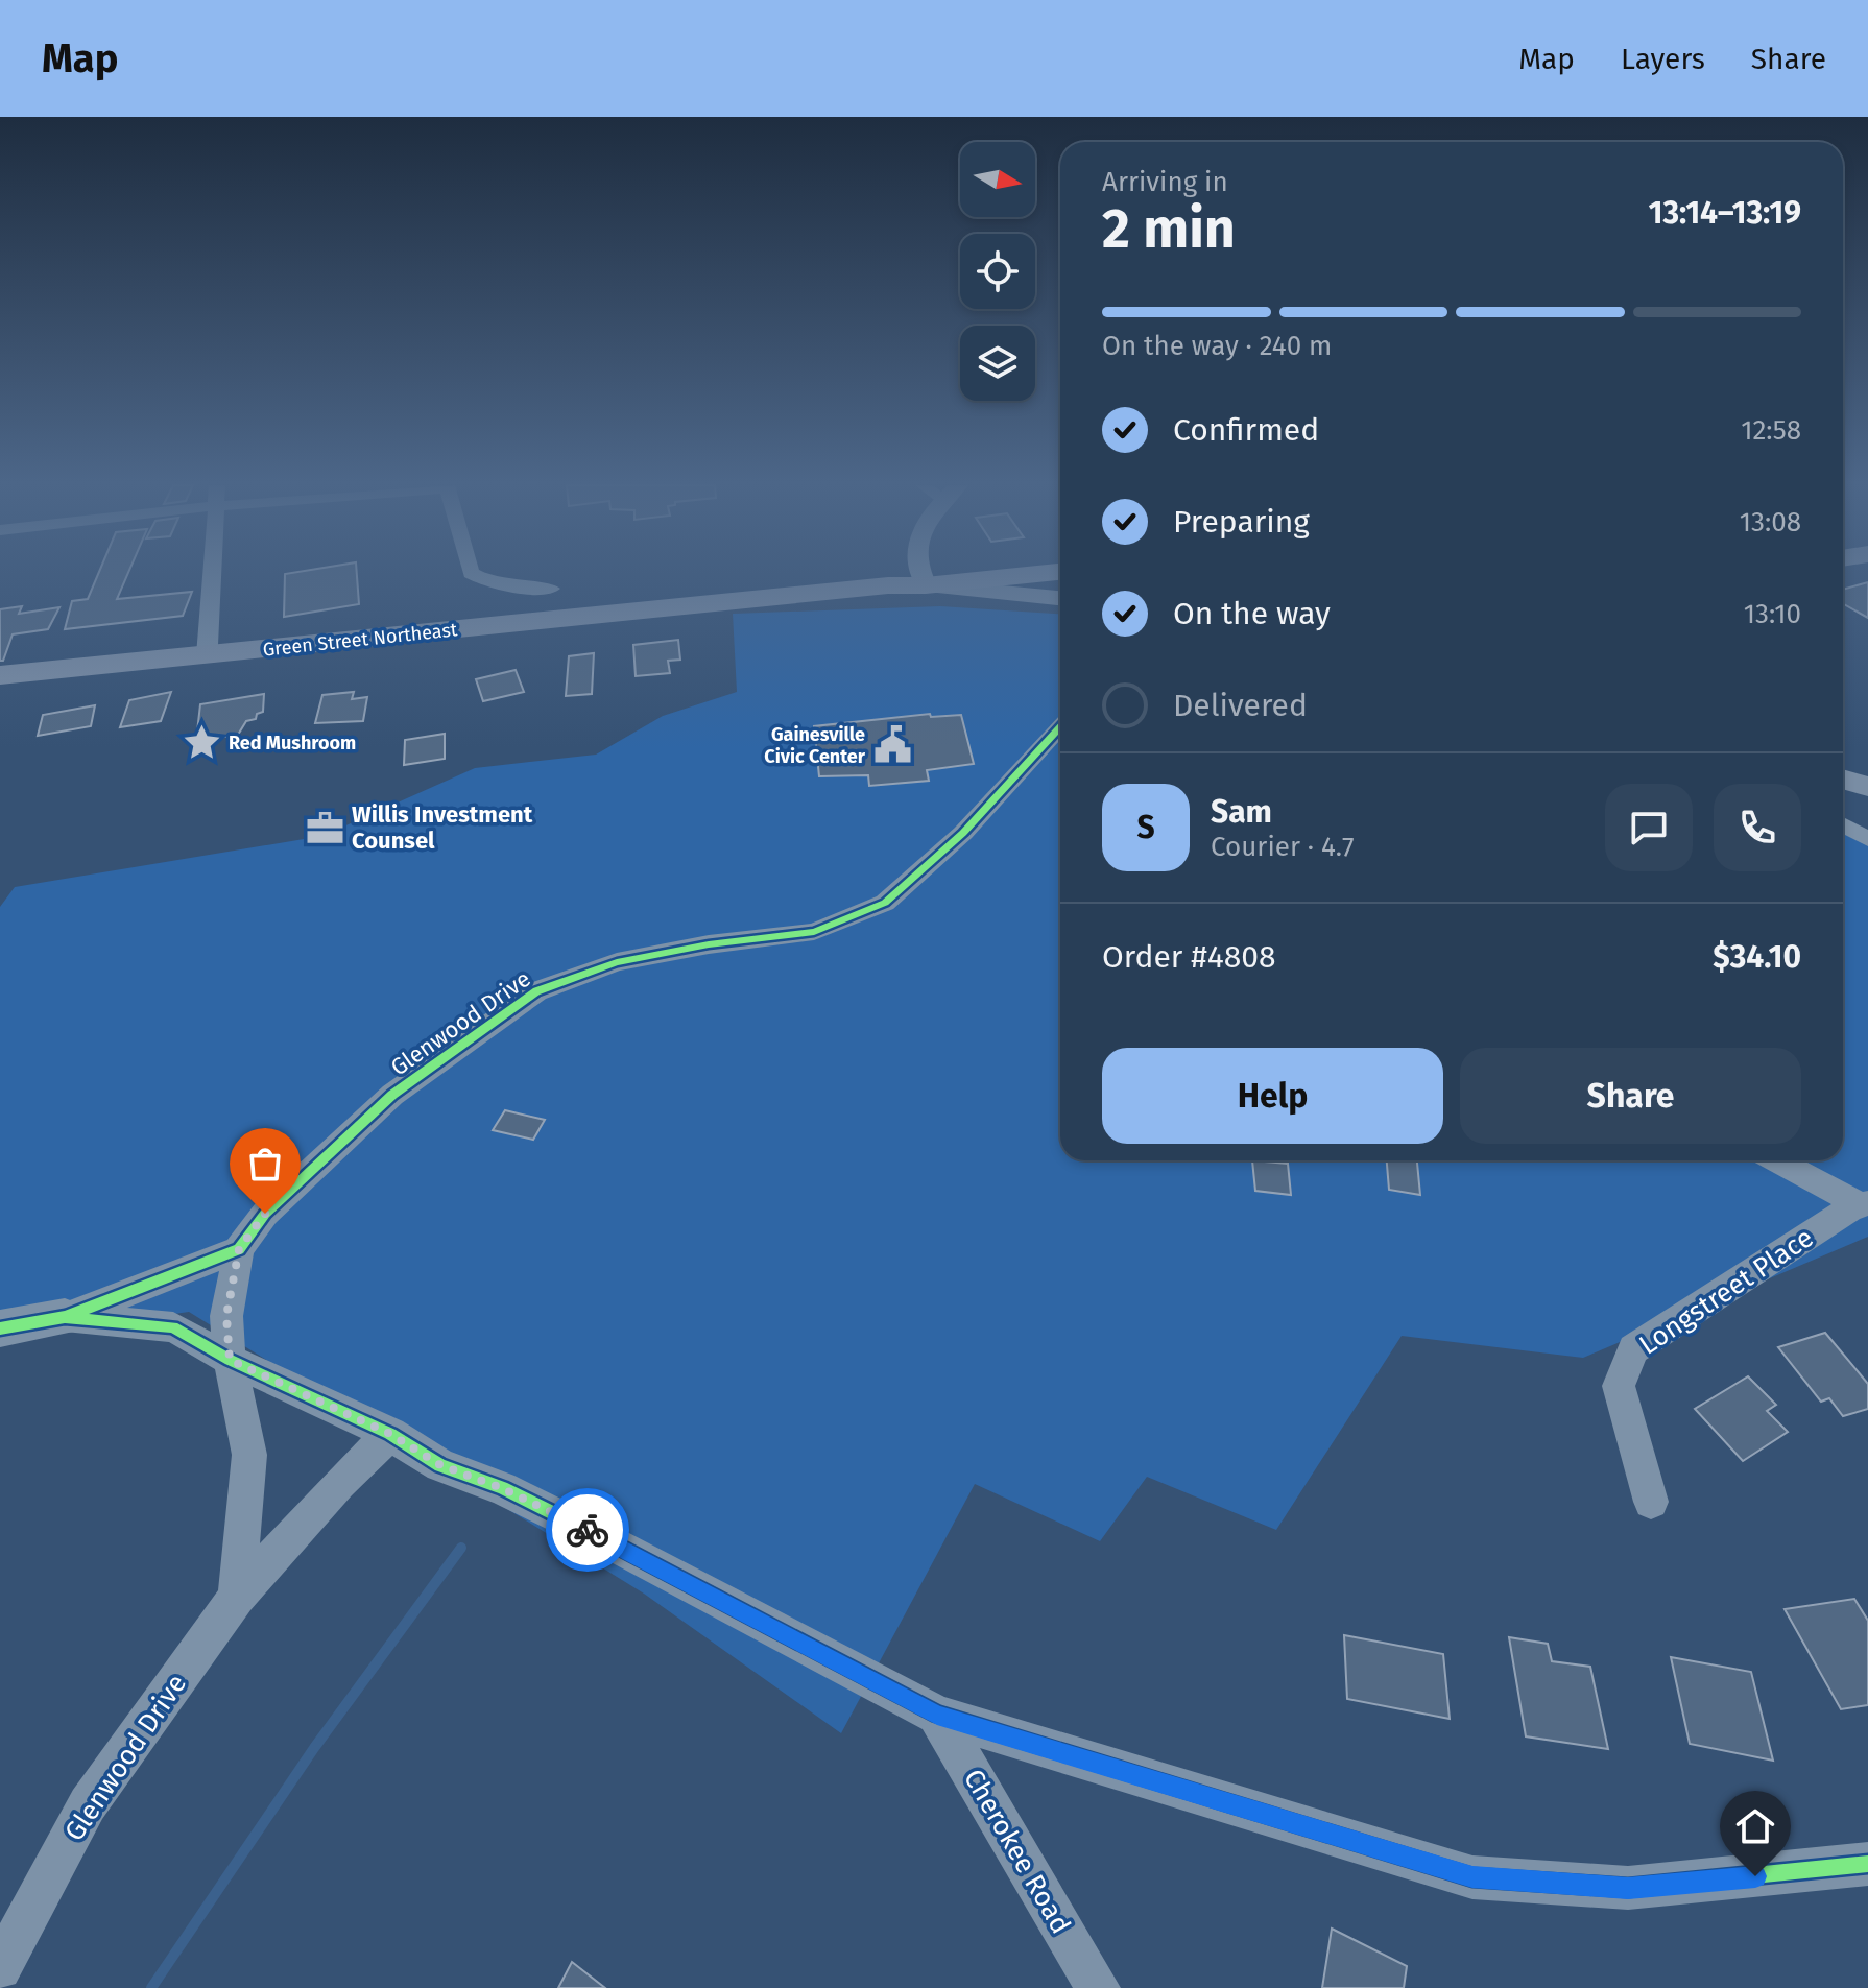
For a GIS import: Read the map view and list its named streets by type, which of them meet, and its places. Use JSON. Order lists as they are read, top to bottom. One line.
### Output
{"streets":{"highway":["Green Street Northeast"],"street":["Glenwood Drive","Longstreet Place","Cherokee Road"]},"places":{"place":["Red Mushroom"],"public building":["Gainesville Civic Center"],"office":["Willis Investment Counsel"]},"north":"right","page":{"header":"Map","nav":["Map","Layers","Share"],"heading":["2 min","Arriving in","13:14–13:19"],"panel":["Sam","Courier · 4.7","Order #4808","$34.10"],"bar":"On the way · 240 m","list":[["Confirmed","12:58"],["Preparing","13:08"],["On the way","13:10"],"Delivered"],"round":"S","buttons":["Help","Share"]}}
